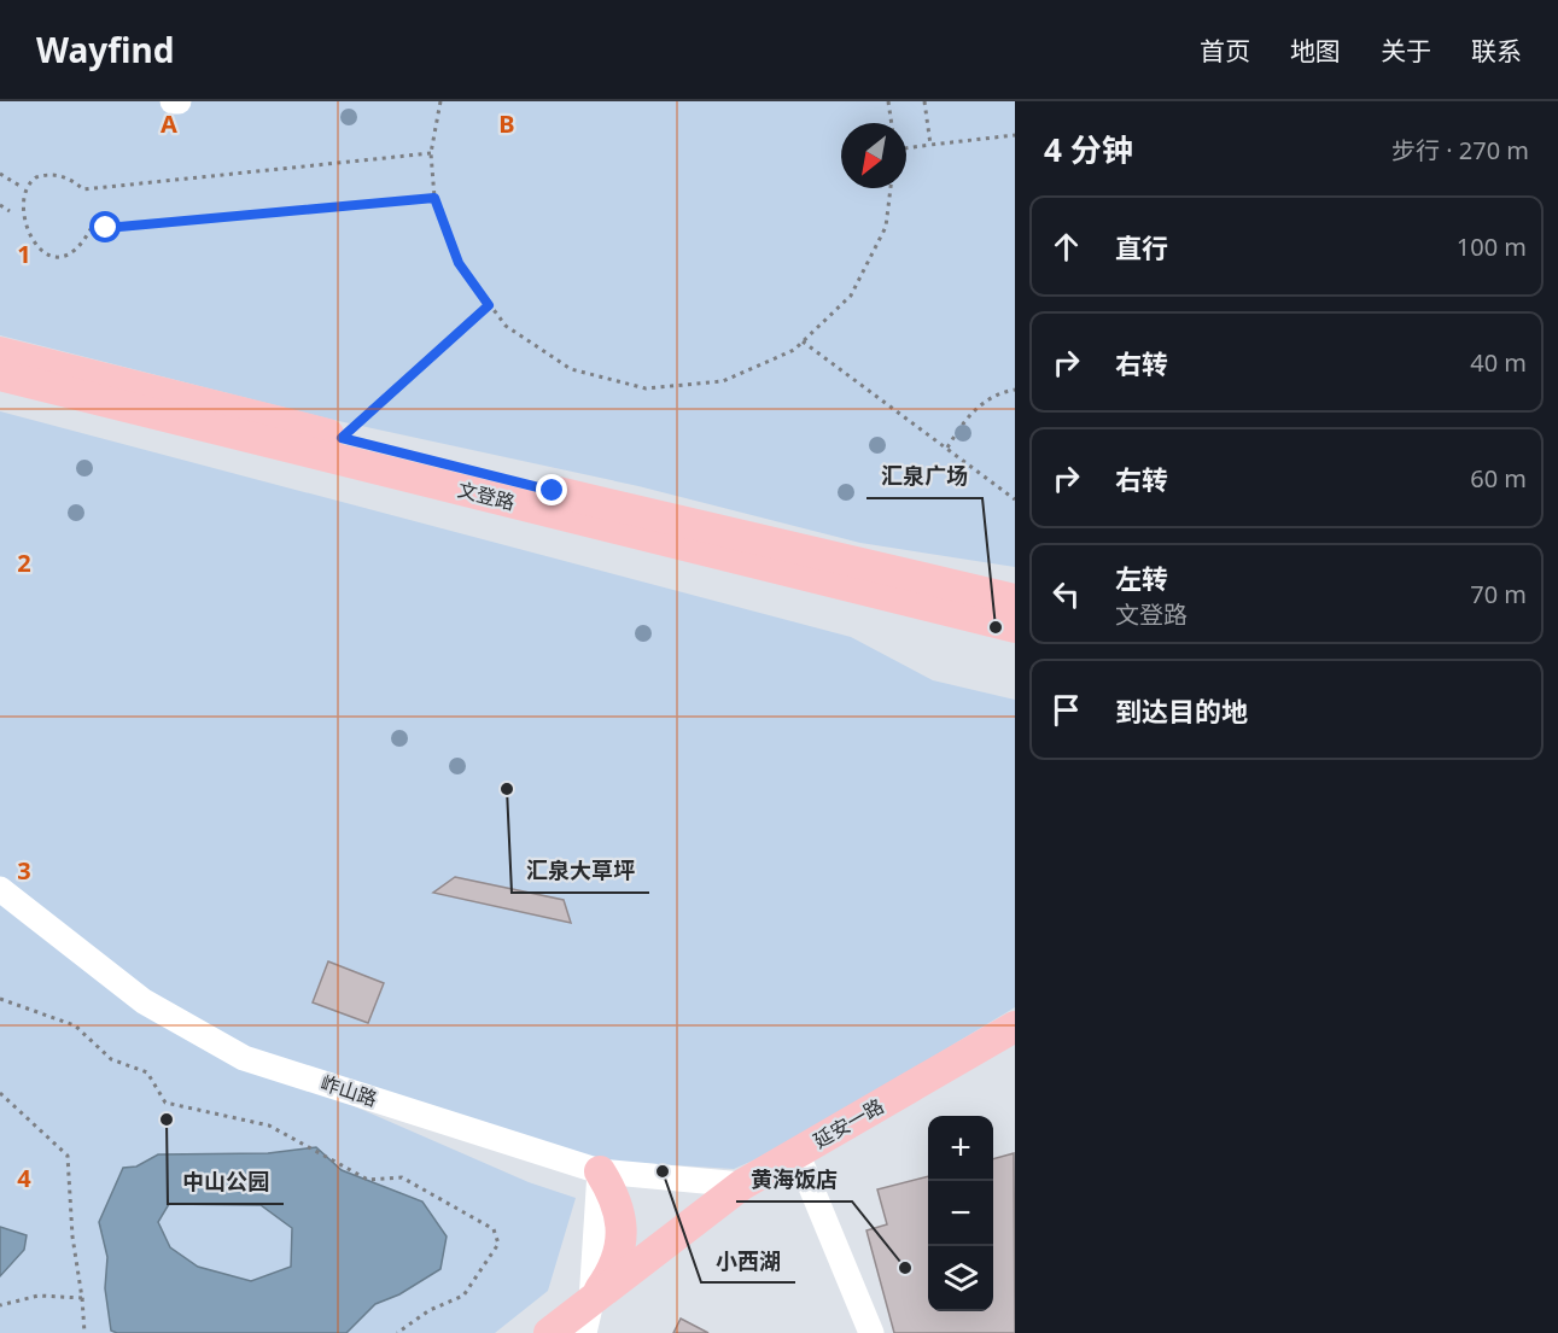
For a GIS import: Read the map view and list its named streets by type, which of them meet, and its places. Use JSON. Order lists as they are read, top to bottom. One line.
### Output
{"streets":{"main road":["文登路","延安一路"],"street":["岞山路"]},"crossings":[["岞山路","延安一路"]],"places":["汇泉广场","汇泉大草坪","中山公园","小西湖","黄海饭店"],"north":"bottom left","page":{"header":"Wayfind","nav":["首页","地图","关于","联系"],"heading":["4 分钟","步行 · 270 m"],"list":[["直行","100 m"],["右转","40 m"],["右转","60 m"],["左转","文登路","70 m"],"到达目的地"],"map_buttons":["+","−"]},"grid":{"columns":["A","B"],"rows":["1","2","3","4"]}}
